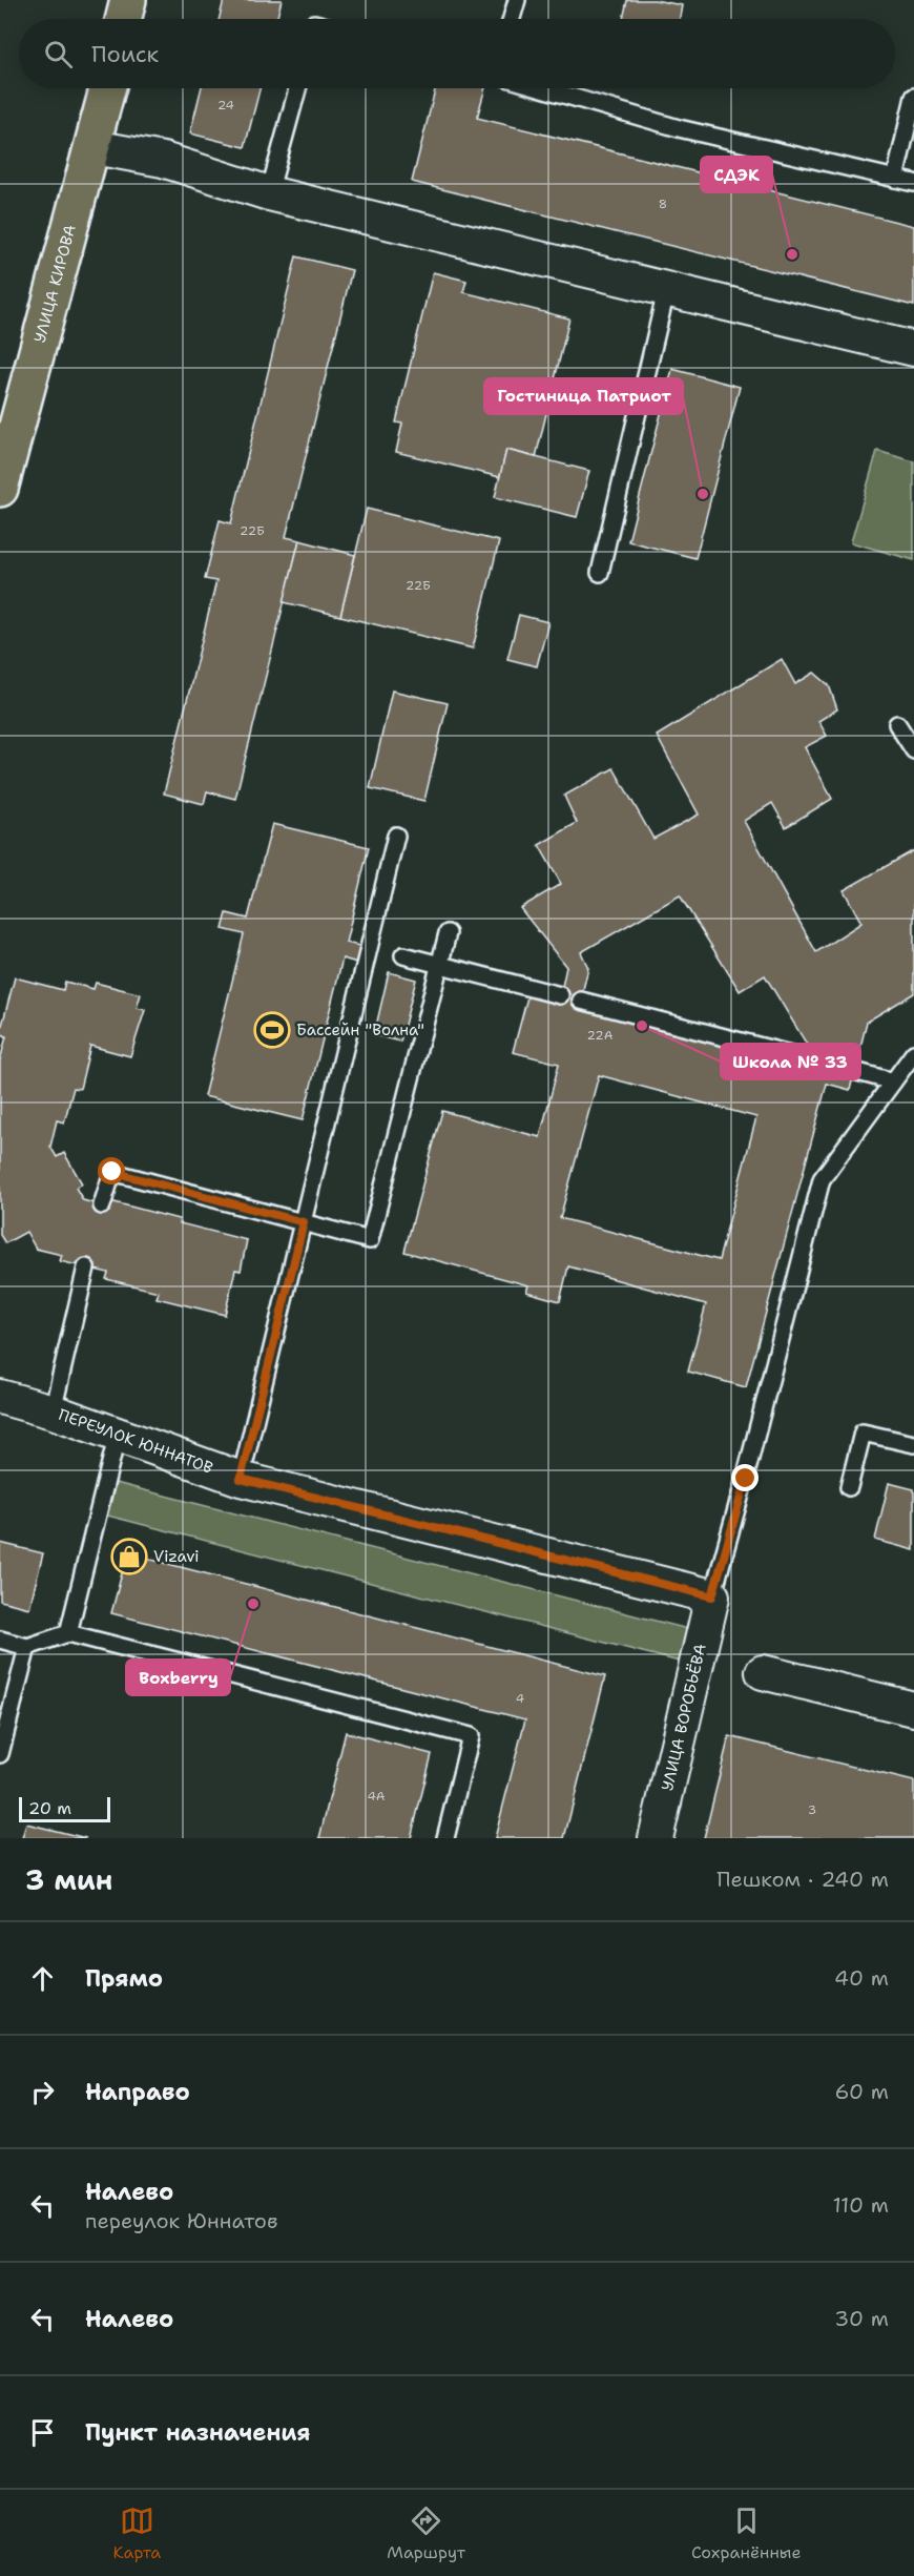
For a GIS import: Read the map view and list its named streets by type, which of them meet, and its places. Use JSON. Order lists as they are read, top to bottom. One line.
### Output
{"streets":{"main road":["УЛИЦА КИРОВА"],"street":["ПЕРЕУЛОК ЮННАТОВ","УЛИЦА ВОРОБЬЁВА"]},"crossings":[["ПЕРЕУЛОК ЮННАТОВ","УЛИЦА ВОРОБЬЁВА"]],"places":{"other":["СДЭК","Гостиница Патриот","Школа № 33","Boxberry"],"sports":["Бассейн \"Волна\""],"shop":["Vizavi"]},"house_numbers":["24","8","22Б","22Б","22А","4","4А","3"],"scale_bar":"20 m","page":{"search":"Поиск","scale":"20 m","heading":["3 мин","Пешком · 240 m"],"list":[["Прямо","40 m"],["Направо","60 m"],["Налево","переулок Юннатов","110 m"],["Налево","30 m"],"Пункт назначения"],"nav":["Карта","Маршрут","Сохранённые"]}}
